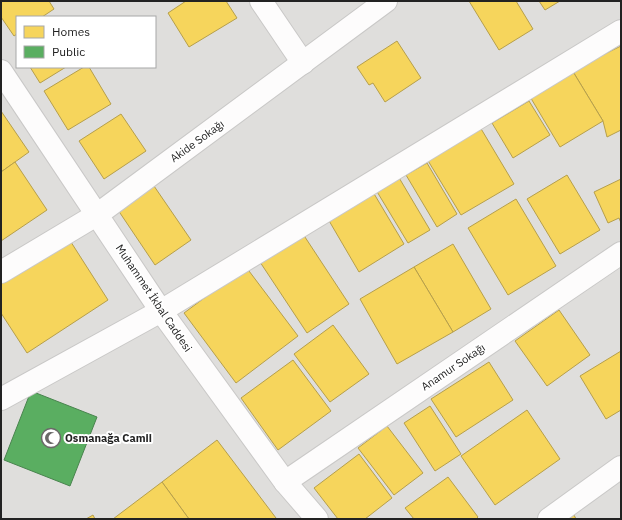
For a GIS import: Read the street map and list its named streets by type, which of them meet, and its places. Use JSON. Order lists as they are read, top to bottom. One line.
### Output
{"streets":{"street":["Akide Sokağı","Muhammet İkbal Caddesi","Anamur Sokağı"]},"crossings":[["Akide Sokağı","Muhammet İkbal Caddesi"],["Muhammet İkbal Caddesi","Anamur Sokağı"]],"places":{"mosque":["Osmanağa Camii"]},"legend":["Homes","Public"]}
